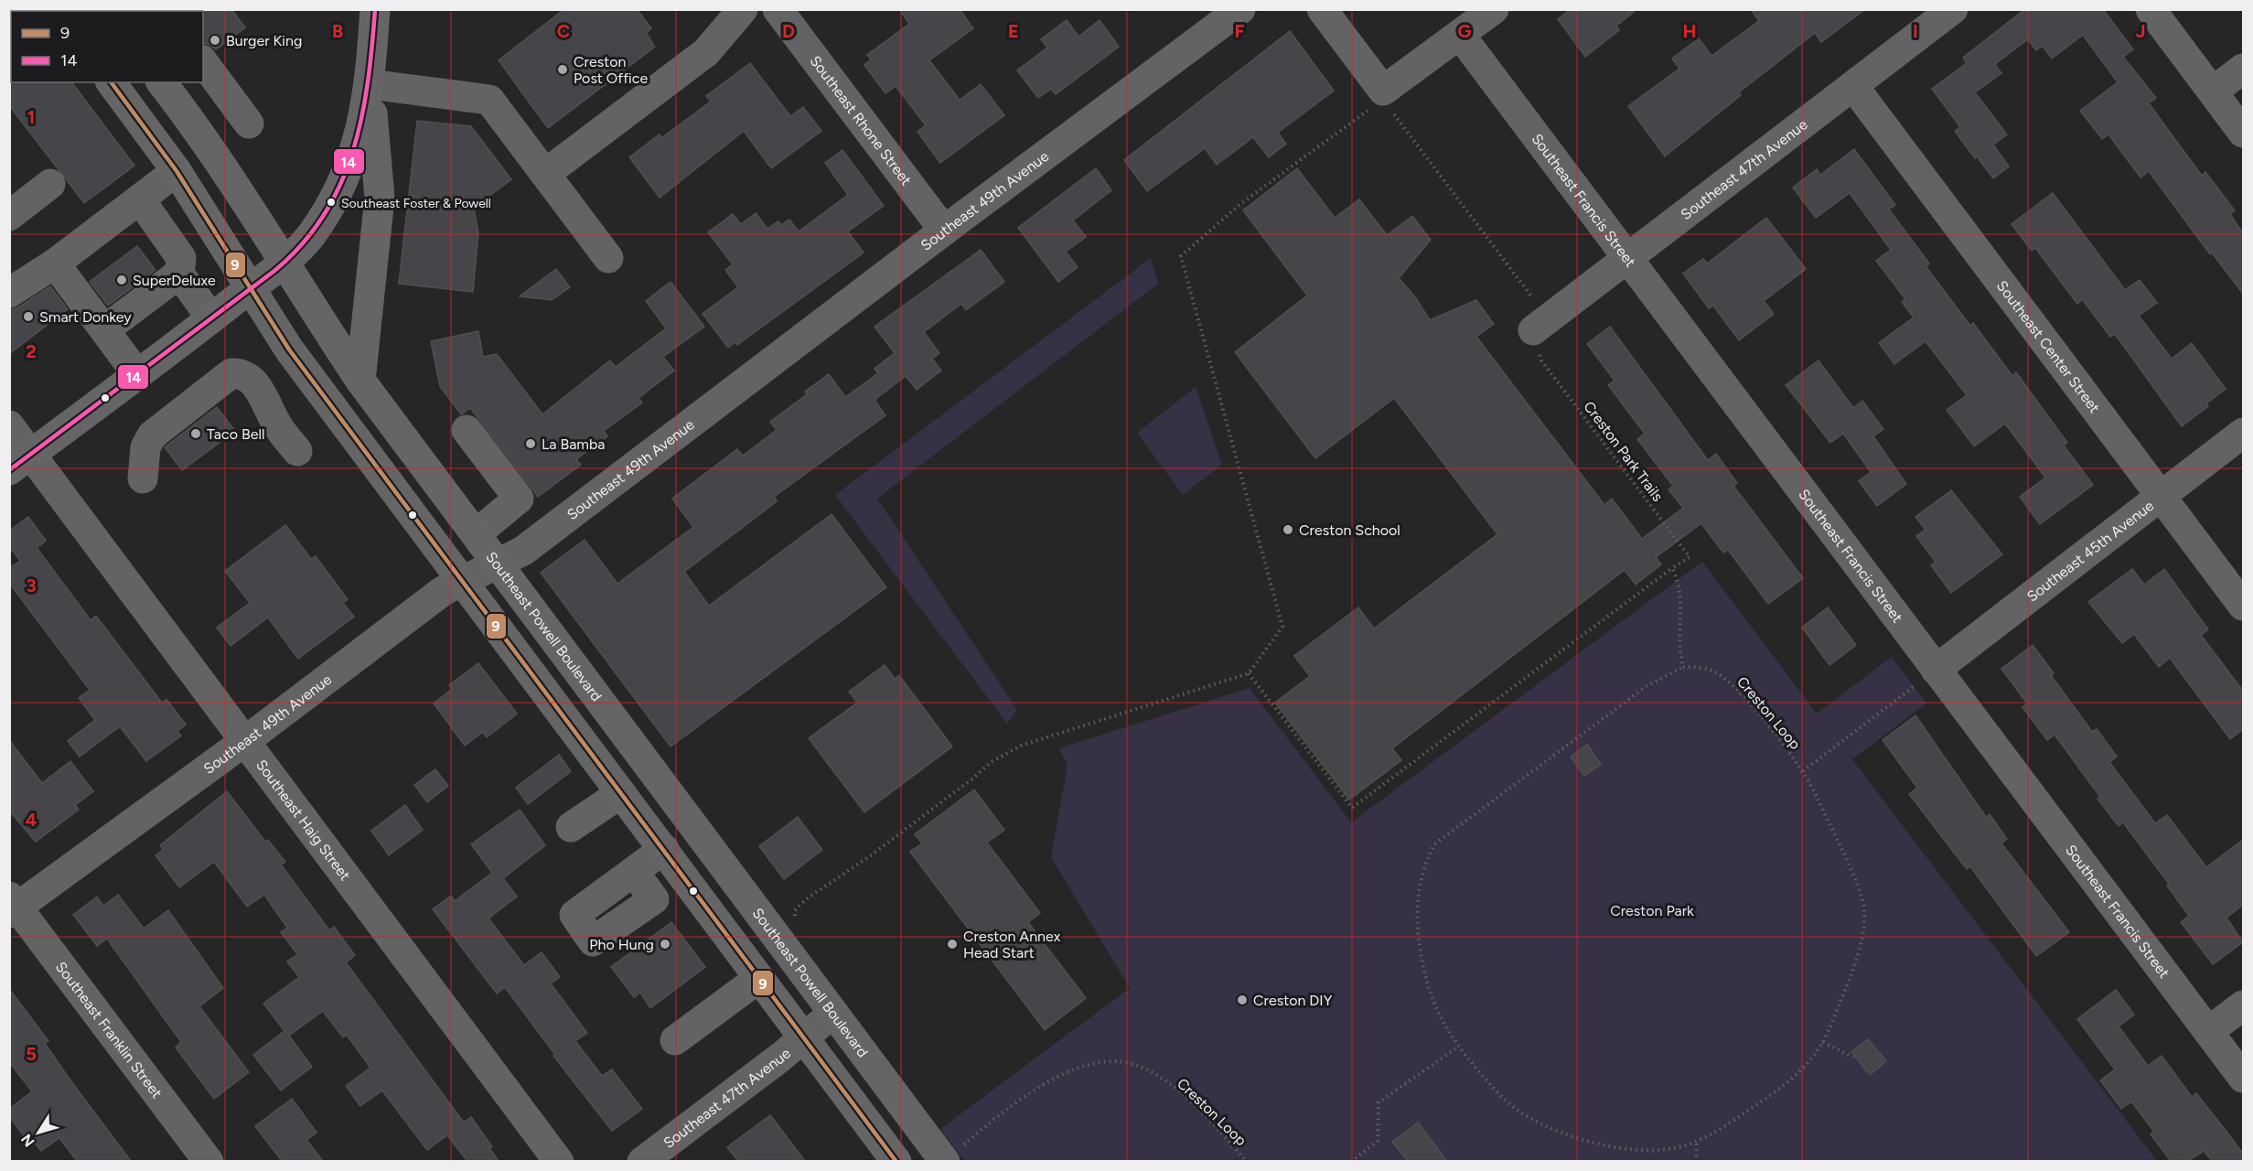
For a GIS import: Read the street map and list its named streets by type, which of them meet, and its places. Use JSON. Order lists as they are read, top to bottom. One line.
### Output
{"streets":{"main road":["Southeast Powell Boulevard"],"street":["Southeast Rhone Street","Southeast 47th Avenue","Southeast 49th Avenue","Southeast Francis Street","Southeast Center Street","Southeast 45th Avenue","Southeast Haig Street","Southeast Franklin Street"],"path":["Creston Park Trails","Creston Loop"]},"crossings":[["Southeast Rhone Street","Southeast 49th Avenue"],["Southeast 47th Avenue","Southeast Francis Street"],["Southeast 47th Avenue","Southeast Center Street"],["Southeast 47th Avenue","Creston Park Trails"],["Southeast 47th Avenue","Southeast Powell Boulevard"],["Southeast 49th Avenue","Southeast Powell Boulevard"],["Southeast 49th Avenue","Southeast Haig Street"],["Southeast 49th Avenue","Southeast Franklin Street"],["Southeast Francis Street","Southeast 45th Avenue"],["Southeast Center Street","Southeast 45th Avenue"],["Southeast Powell Boulevard","Creston Loop"]],"parks":["Creston Park"],"places":["Burger King","Creston Post Office","Southeast Foster & Powell","SuperDeluxe","Smart Donkey","Taco Bell","La Bamba","Creston School","Pho Hung","Creston Annex Head Start","Creston DIY"],"lines":["transit line 14","transit line 9"],"legend":["9","14"],"north":"bottom left","grid":{"columns":["B","C","D","E","F","G","H","I","J"],"rows":["1","2","3","4","5"]}}
